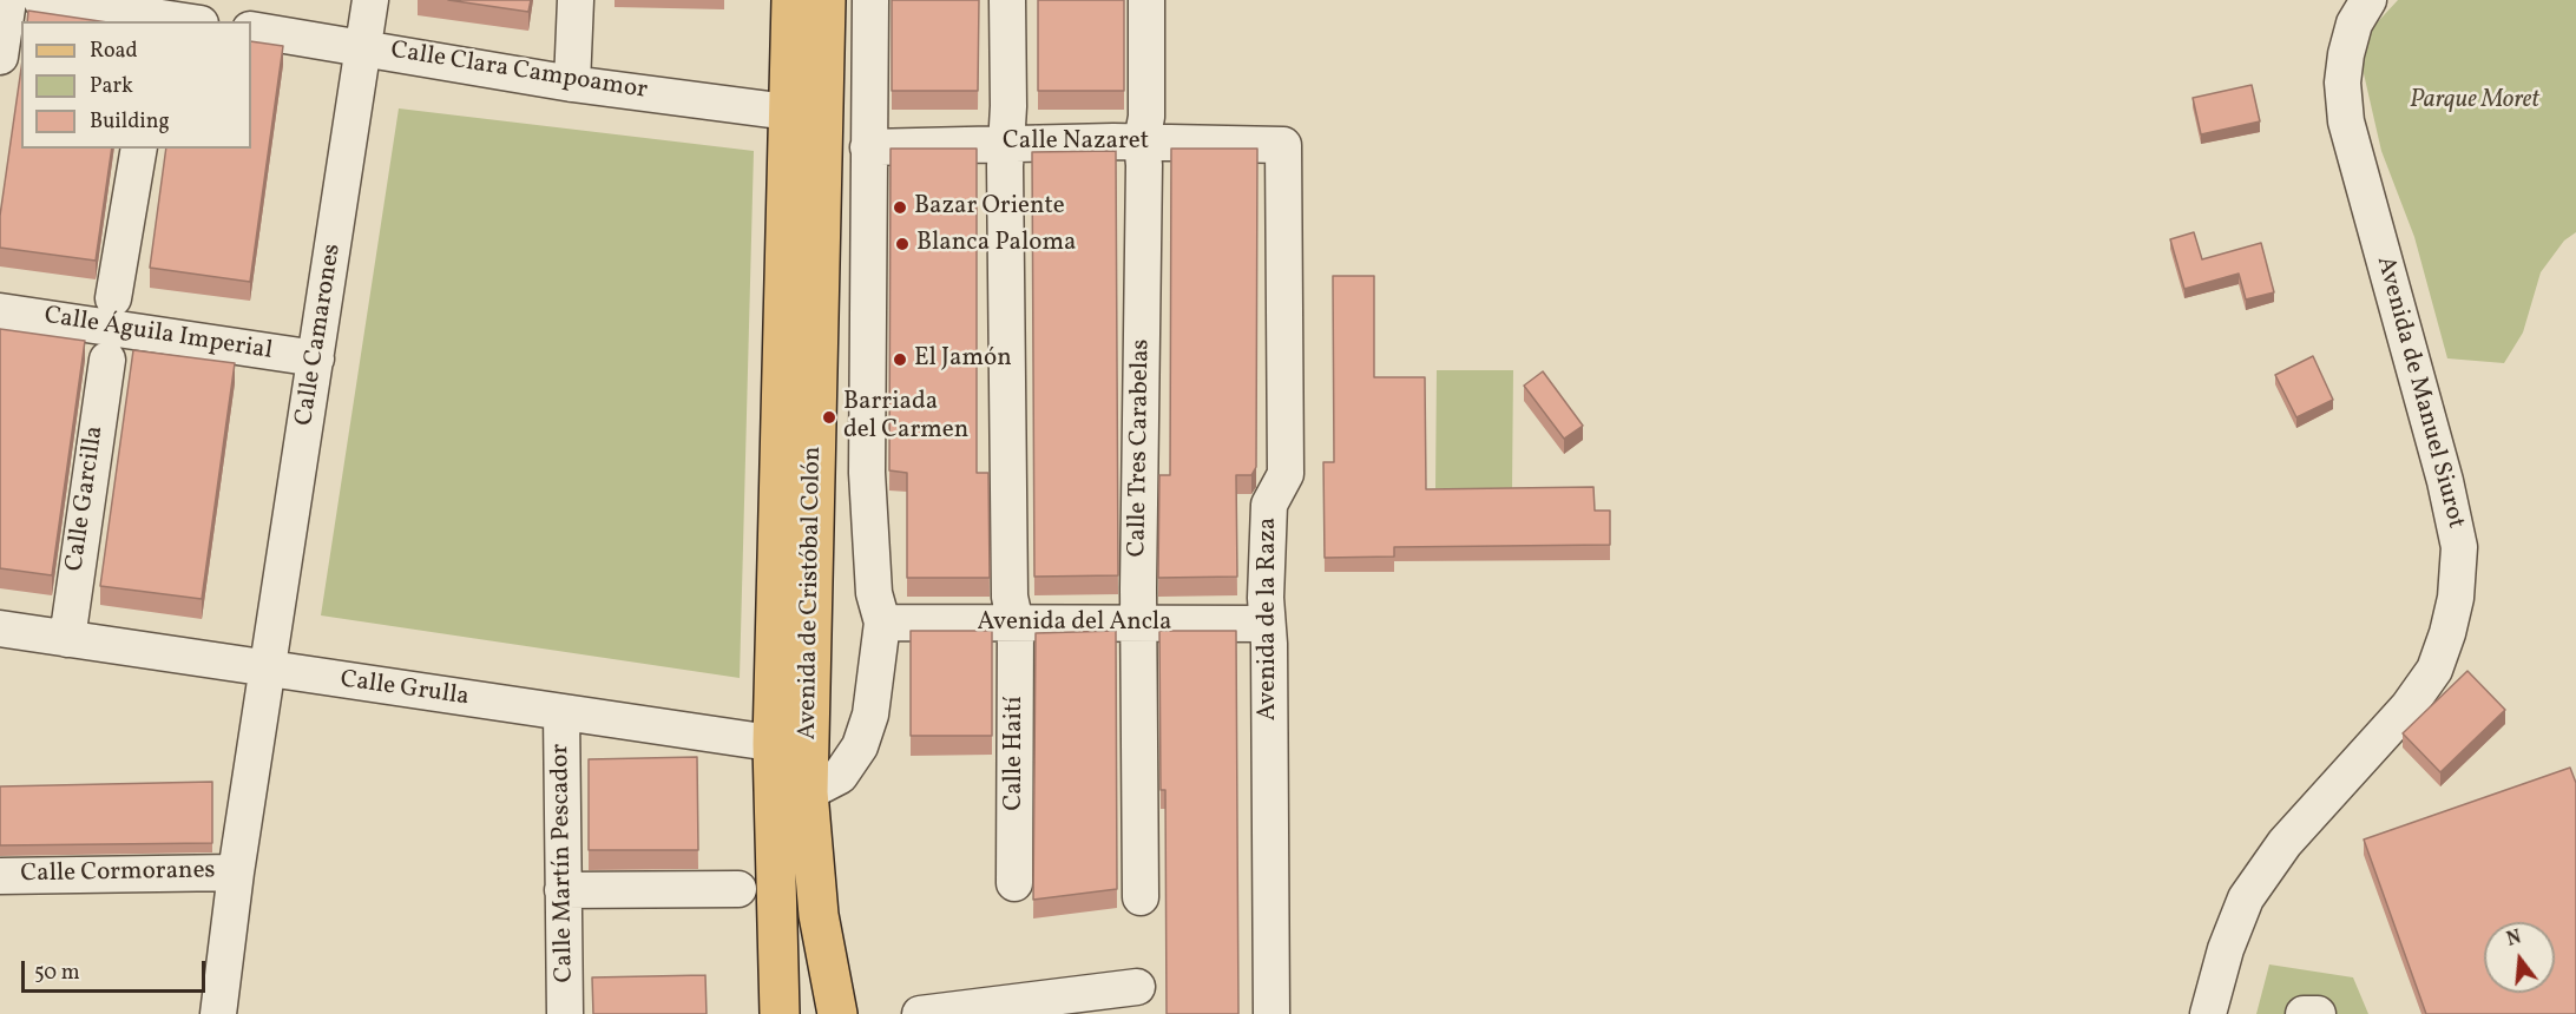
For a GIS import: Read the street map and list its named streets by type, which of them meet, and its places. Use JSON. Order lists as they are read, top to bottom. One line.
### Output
{"streets":{"main road":["Avenida de Cristóbal Colón"],"street":["Calle Clara Campoamor","Calle Nazaret","Calle Águila Imperial","Calle Camarones","Avenida de Manuel Siurot","Calle Tres Carabelas","Calle Garcilla","Avenida de la Raza","Avenida del Ancla","Calle Grulla","Calle Haití","Calle Martín Pescador","Calle Cormoranes"]},"crossings":[["Calle Clara Campoamor","Calle Camarones"],["Calle Clara Campoamor","Avenida de Cristóbal Colón"],["Calle Nazaret","Calle Tres Carabelas"],["Calle Nazaret","Avenida de la Raza"],["Calle Nazaret","Calle Haití"],["Calle Águila Imperial","Calle Camarones"],["Calle Camarones","Calle Grulla"],["Calle Camarones","Calle Cormoranes"],["Calle Tres Carabelas","Avenida del Ancla"],["Calle Garcilla","Calle Grulla"],["Avenida de Cristóbal Colón","Calle Grulla"],["Avenida de la Raza","Avenida del Ancla"],["Avenida del Ancla","Calle Haití"],["Calle Grulla","Calle Martín Pescador"]],"parks":["Parque Moret"],"places":["Bazar Oriente","Blanca Paloma","El Jamón","Barriada del Carmen"],"legend":["Road","Park","Building"],"scale_bar":"50 m","north":"top"}
